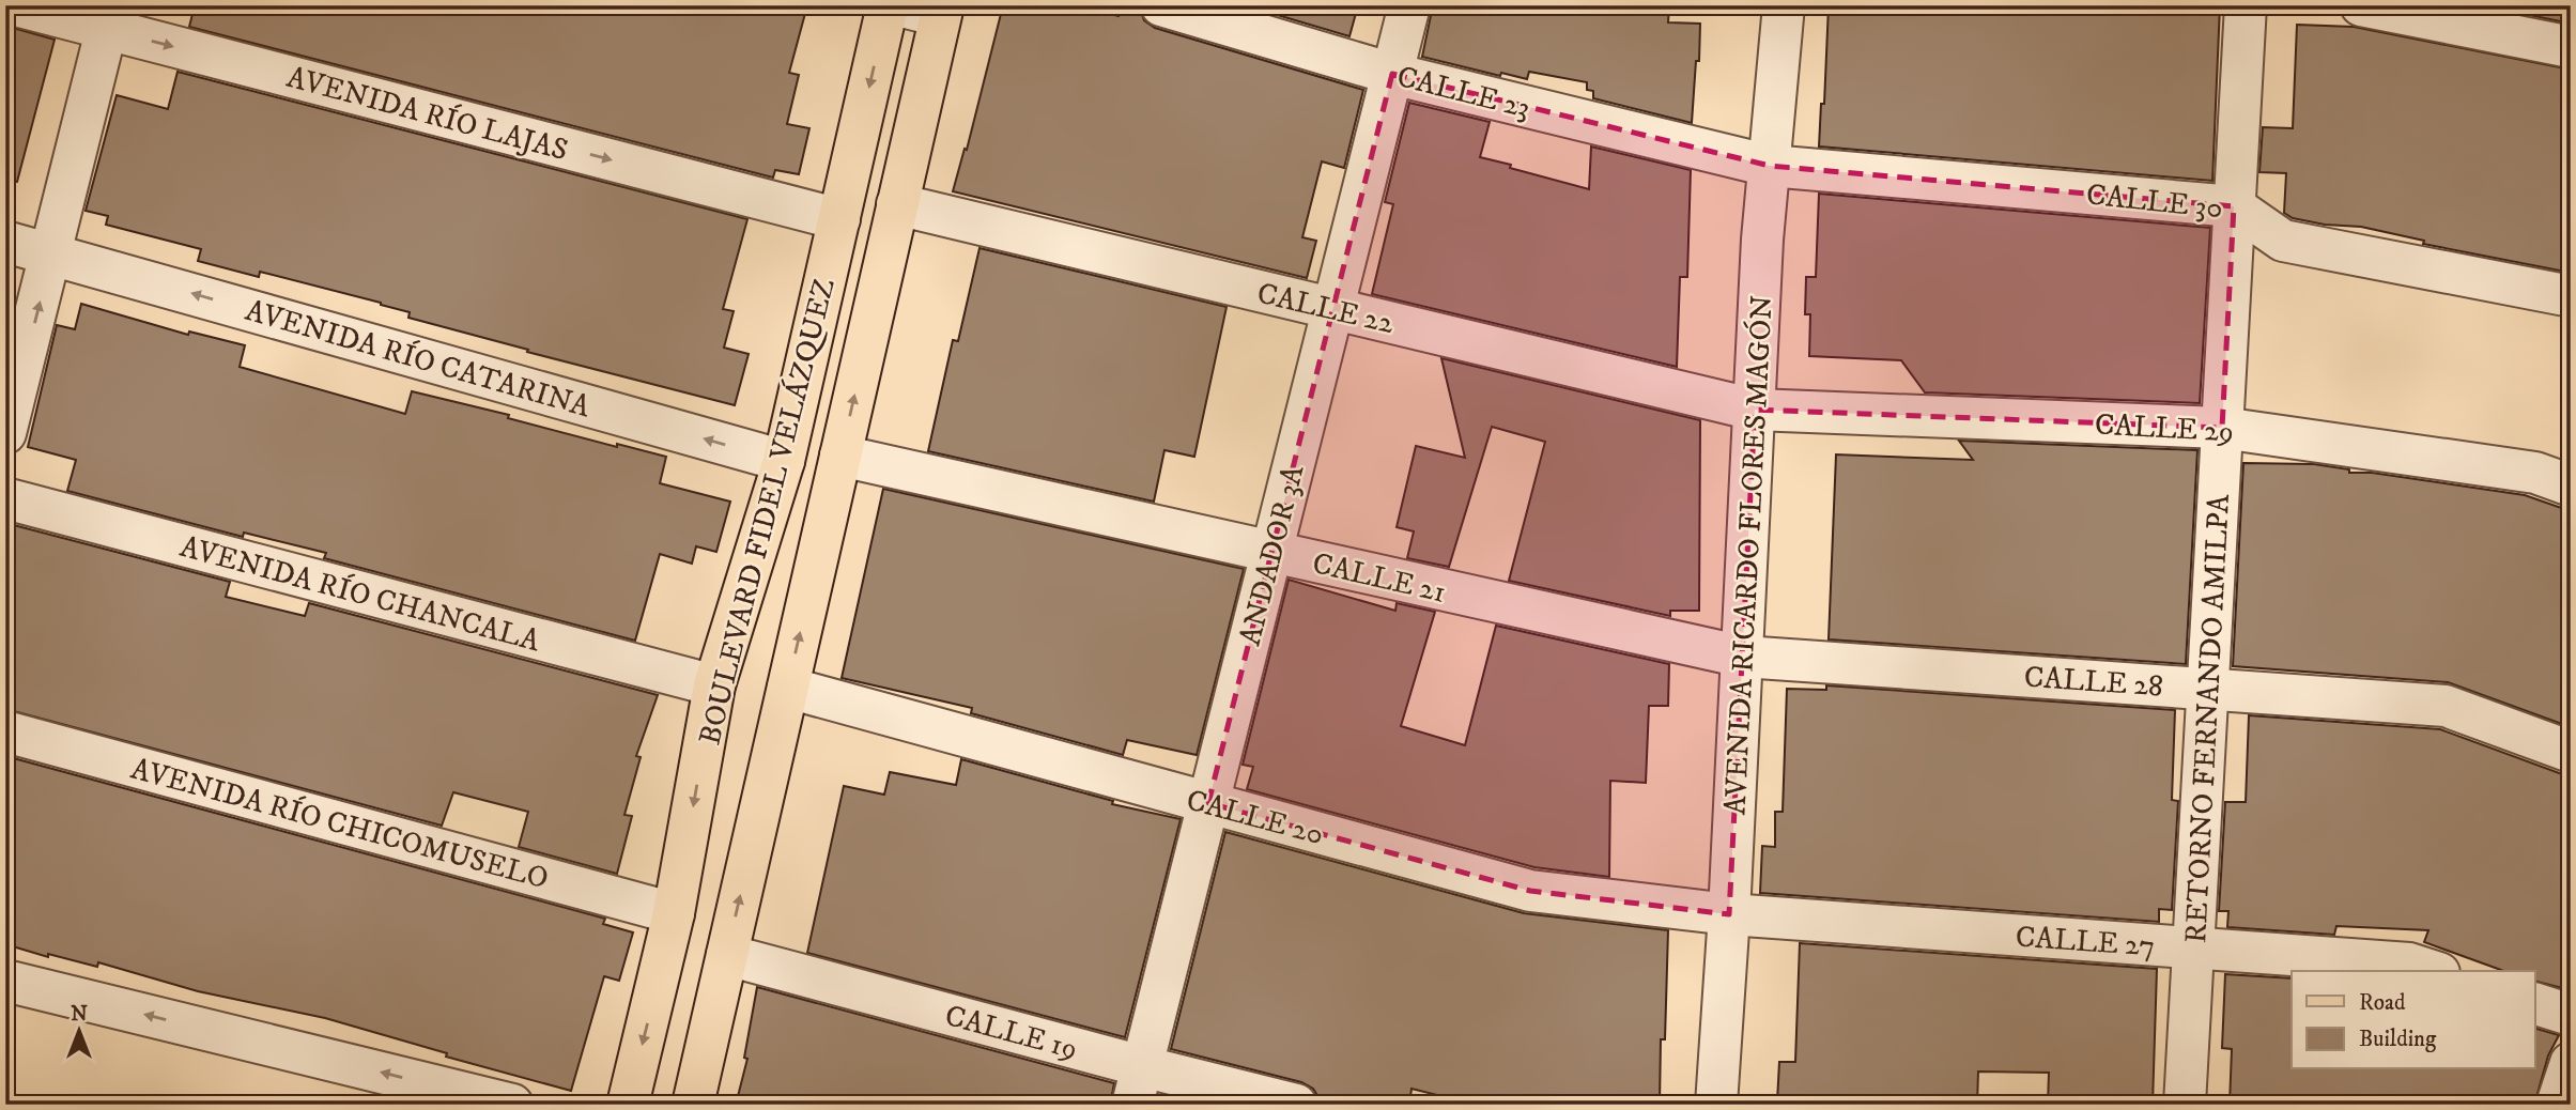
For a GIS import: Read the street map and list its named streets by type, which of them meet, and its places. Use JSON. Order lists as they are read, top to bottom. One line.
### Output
{"streets":{"main road":["BOULEVARD FIDEL VELÁZQUEZ"],"street":["CALLE 23","AVENIDA RÍO LAJAS","CALLE 30","CALLE 22","AVENIDA RÍO CATARINA","CALLE 29","ANDADOR 3A","AVENIDA RICARDO FLORES MAGÓN","CALLE 21","AVENIDA RÍO CHANCALA","CALLE 28","RETORNO FERNANDO AMILPA","CALLE 20","AVENIDA RÍO CHICOMUSELO","CALLE 27","CALLE 19"]},"crossings":[["CALLE 23","CALLE 30"],["CALLE 23","ANDADOR 3A"],["CALLE 23","AVENIDA RICARDO FLORES MAGÓN"],["AVENIDA RÍO LAJAS","BOULEVARD FIDEL VELÁZQUEZ"],["CALLE 30","AVENIDA RICARDO FLORES MAGÓN"],["CALLE 30","RETORNO FERNANDO AMILPA"],["CALLE 22","CALLE 29"],["CALLE 22","BOULEVARD FIDEL VELÁZQUEZ"],["CALLE 22","ANDADOR 3A"],["CALLE 22","AVENIDA RICARDO FLORES MAGÓN"],["AVENIDA RÍO CATARINA","BOULEVARD FIDEL VELÁZQUEZ"],["CALLE 29","AVENIDA RICARDO FLORES MAGÓN"],["CALLE 29","RETORNO FERNANDO AMILPA"],["BOULEVARD FIDEL VELÁZQUEZ","CALLE 21"],["BOULEVARD FIDEL VELÁZQUEZ","AVENIDA RÍO CHANCALA"],["BOULEVARD FIDEL VELÁZQUEZ","CALLE 20"],["BOULEVARD FIDEL VELÁZQUEZ","AVENIDA RÍO CHICOMUSELO"],["BOULEVARD FIDEL VELÁZQUEZ","CALLE 19"],["ANDADOR 3A","CALLE 21"],["ANDADOR 3A","CALLE 20"],["ANDADOR 3A","CALLE 19"],["AVENIDA RICARDO FLORES MAGÓN","CALLE 21"],["AVENIDA RICARDO FLORES MAGÓN","CALLE 28"],["AVENIDA RICARDO FLORES MAGÓN","CALLE 20"],["AVENIDA RICARDO FLORES MAGÓN","CALLE 27"],["CALLE 21","CALLE 28"],["CALLE 28","RETORNO FERNANDO AMILPA"],["RETORNO FERNANDO AMILPA","CALLE 27"],["CALLE 20","CALLE 27"]],"one_way":["AVENIDA RÍO LAJAS","AVENIDA RÍO CATARINA"],"legend":["Road","Building"],"north":"top"}
